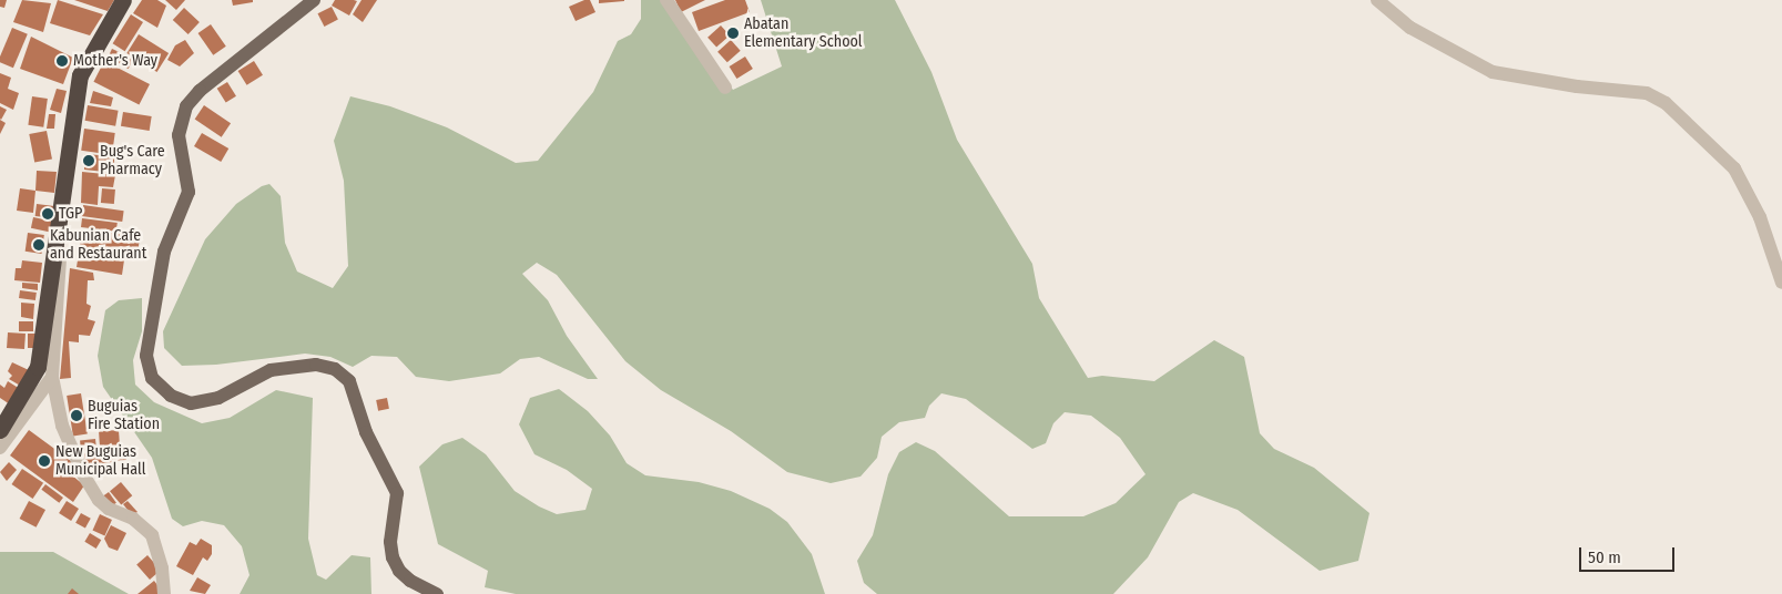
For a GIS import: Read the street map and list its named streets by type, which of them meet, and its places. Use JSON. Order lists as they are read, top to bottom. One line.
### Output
{"places":["Abatan Elementary School","Mother's Way","Bug's Care Pharmacy","TGP","Kabunian Cafe and Restaurant","Buguias Fire Station","New Buguias Municipal Hall"],"scale_bar":"50 m"}
